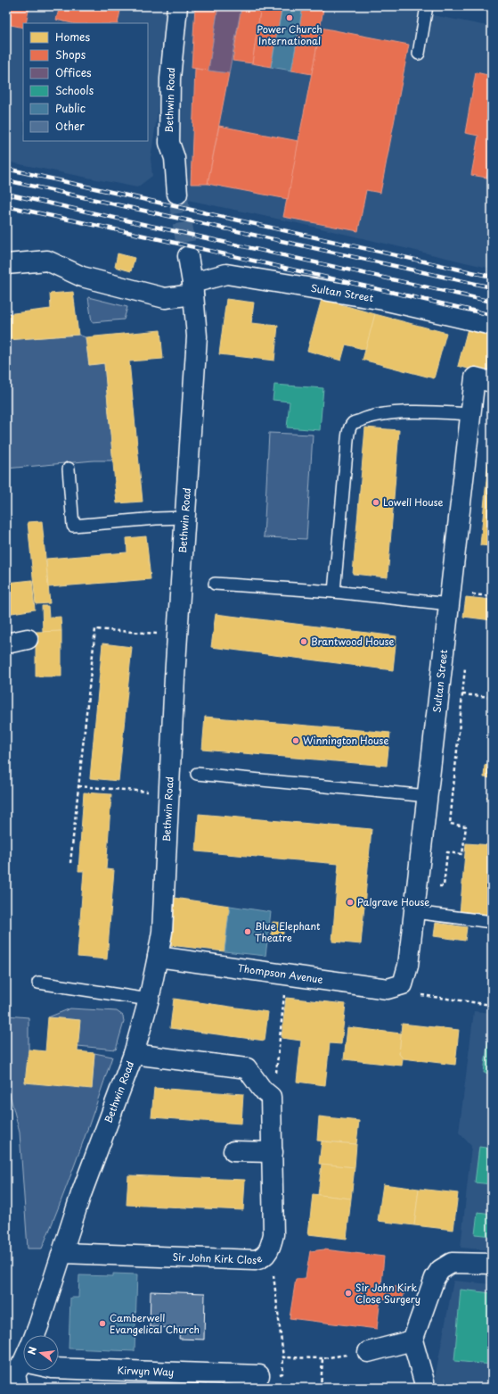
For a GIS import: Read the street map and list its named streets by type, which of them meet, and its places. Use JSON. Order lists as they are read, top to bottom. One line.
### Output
{"streets":{"street":["Bethwin Road","Sultan Street","Thompson Avenue","Sir John Kirk Close","Kirwyn Way"]},"crossings":[["Bethwin Road","Sultan Street"],["Bethwin Road","Thompson Avenue"],["Bethwin Road","Sir John Kirk Close"],["Sultan Street","Thompson Avenue"]],"places":["Power Church International","Lowell House","Brantwood House","Winnington House","Palgrave House","Blue Elephant Theatre","Sir John Kirk Close Surgery","Camberwell Evangelical Church"],"legend":["Homes","Shops","Offices","Schools","Public","Other"],"north":"left"}
